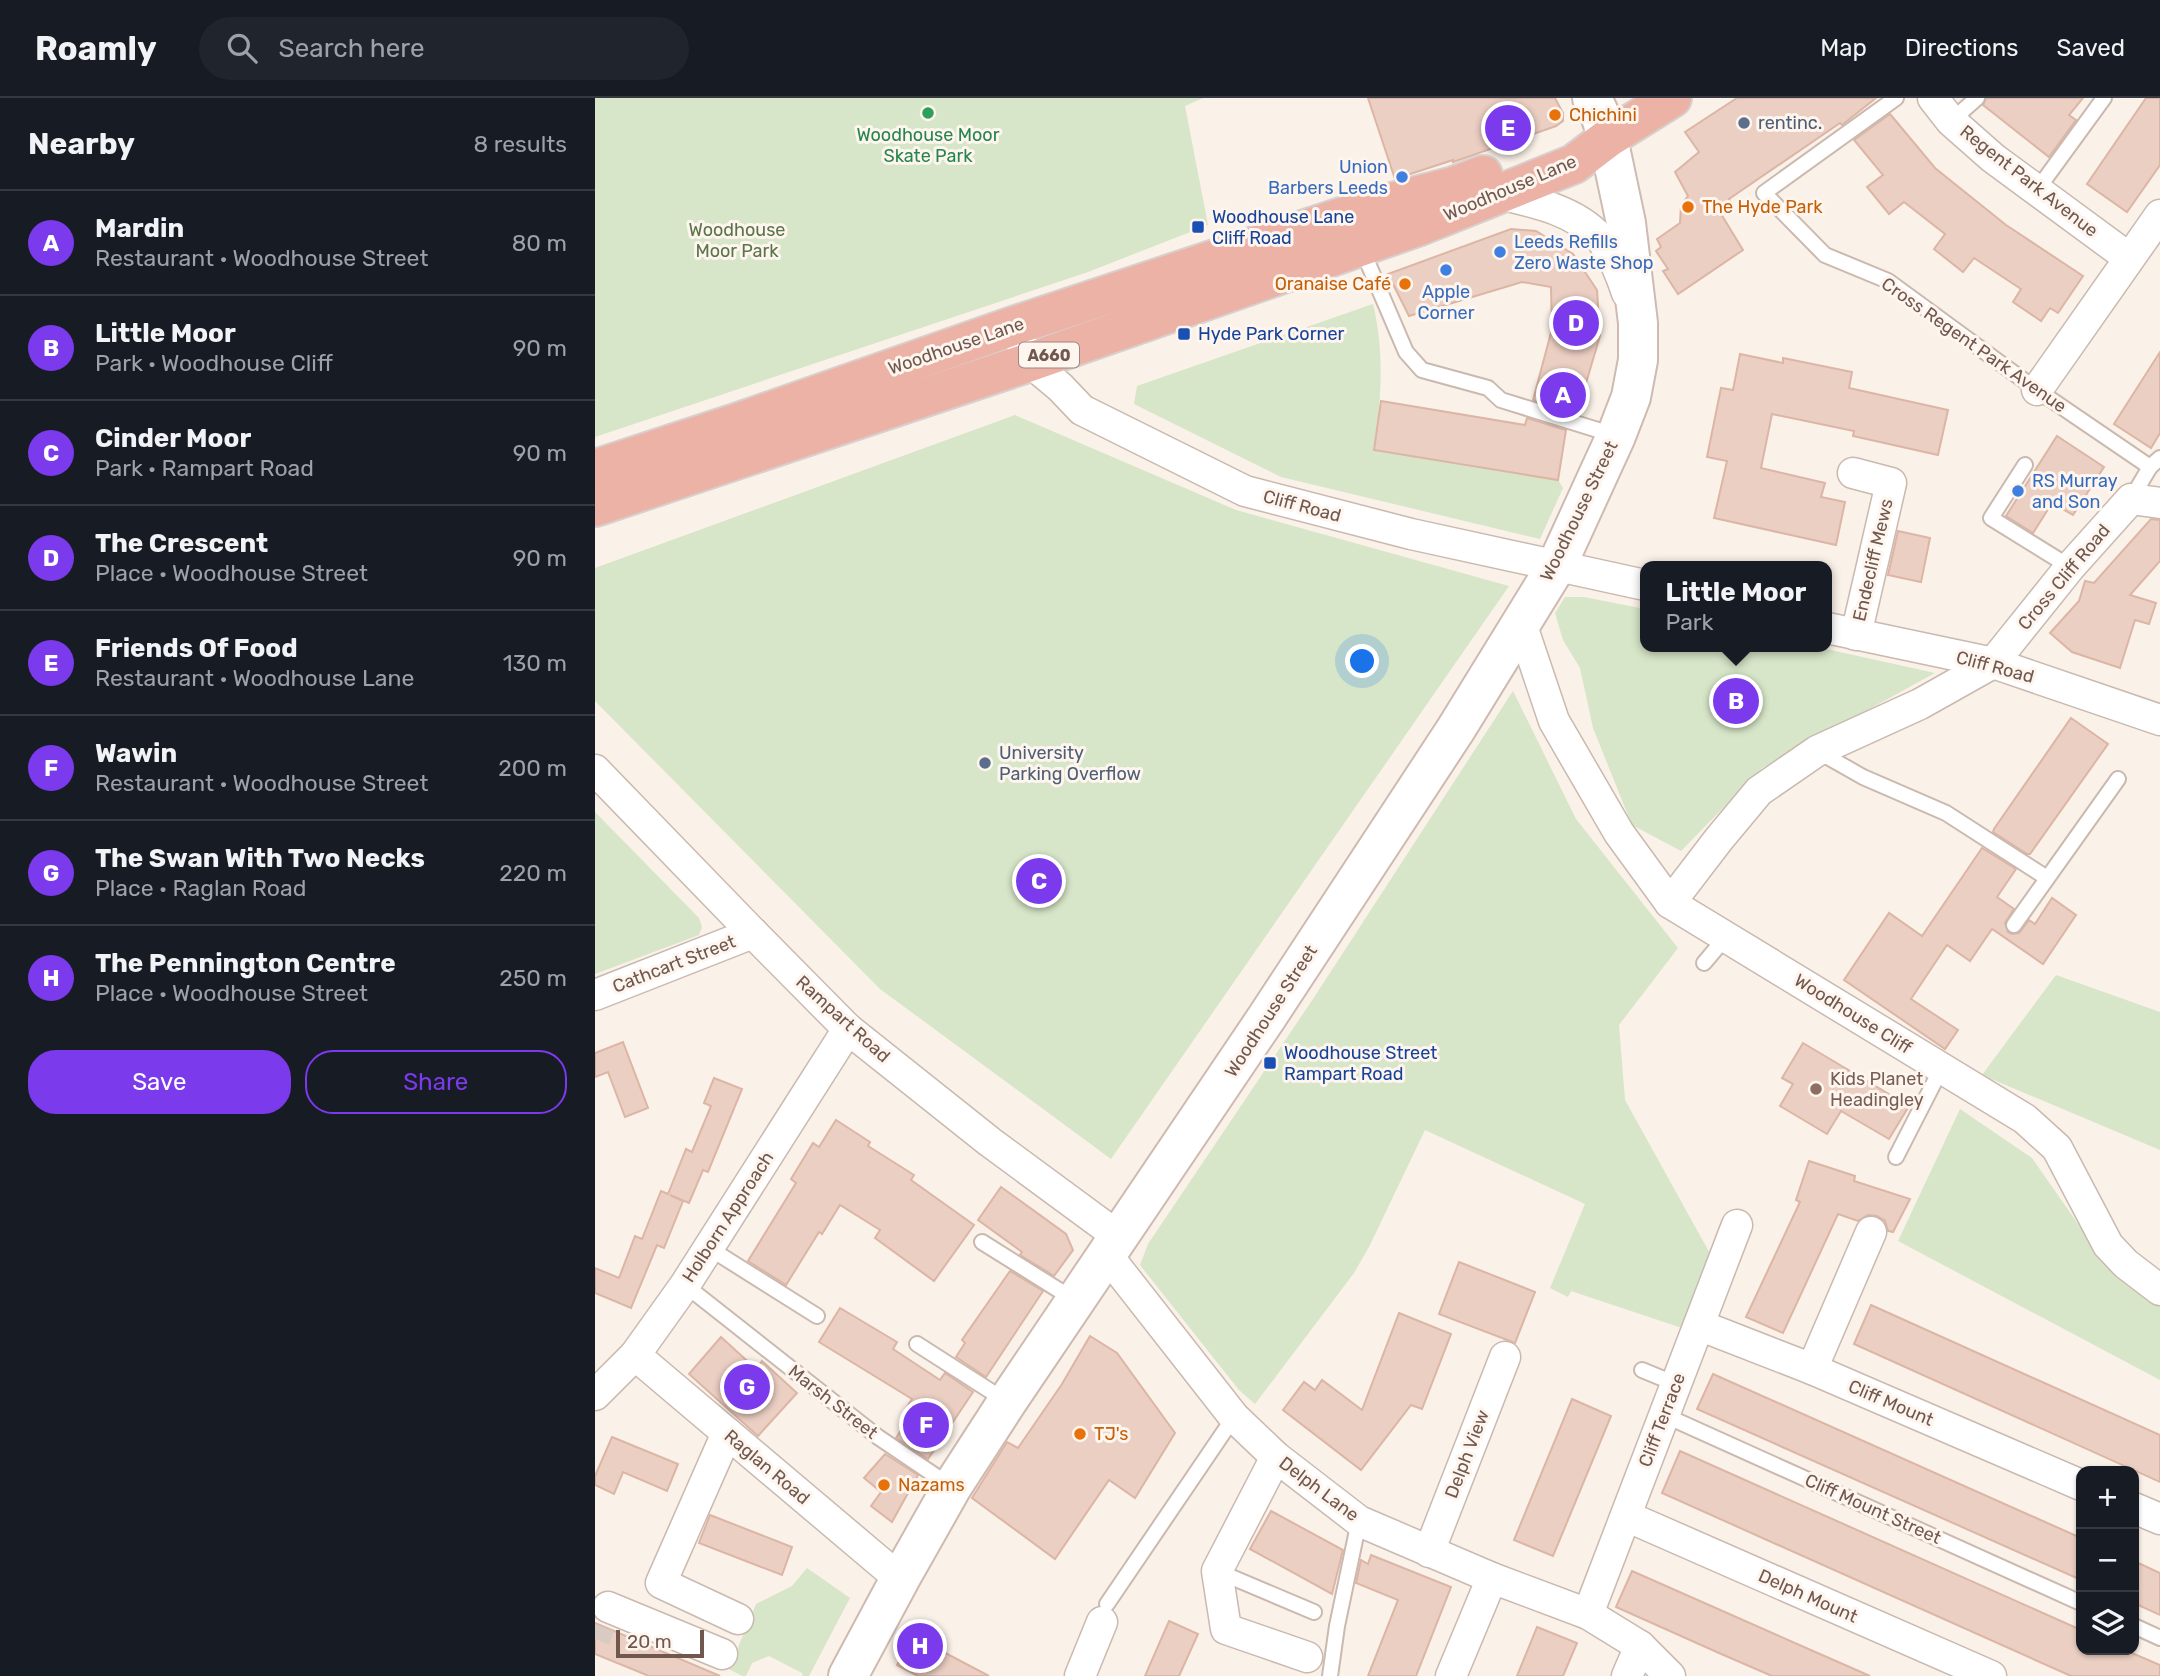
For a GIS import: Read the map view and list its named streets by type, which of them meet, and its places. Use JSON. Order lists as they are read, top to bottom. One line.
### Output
{"streets":{"highway":["Woodhouse Lane","A660"],"street":["Regent Park Avenue","Cliff Road","Woodhouse Street","Endecliff Mews","Cross Cliff Road","Cathcart Street","Woodhouse Cliff","Rampart Road","Holborn Approach","Cliff Mount","Cliff Terrace","Delph View","Raglan Road","Delph Lane","Delph Mount"],"lane":["Cross Regent Park Avenue","Marsh Street","Cliff Mount Street"]},"crossings":[["Woodhouse Lane","A660"],["Woodhouse Lane","Cliff Road"],["Woodhouse Lane","Woodhouse Street"],["Cross Regent Park Avenue","Cross Cliff Road"],["A660","Woodhouse Street"],["Cliff Road","Woodhouse Street"],["Cliff Road","Endecliff Mews"],["Cliff Road","Cross Cliff Road"],["Woodhouse Street","Woodhouse Cliff"],["Woodhouse Street","Rampart Road"],["Woodhouse Street","Marsh Street"],["Woodhouse Street","Raglan Road"],["Woodhouse Street","Delph Lane"],["Cathcart Street","Rampart Road"],["Rampart Road","Holborn Approach"],["Rampart Road","Delph Lane"],["Holborn Approach","Marsh Street"],["Holborn Approach","Raglan Road"],["Cliff Mount","Cliff Terrace"],["Cliff Terrace","Delph Lane"],["Cliff Terrace","Cliff Mount Street"],["Cliff Terrace","Delph Mount"],["Delph View","Delph Lane"]],"parks":["Woodhouse Moor Park"],"places":{"other":["Woodhouse Moor Skate Park","Chichini","rentinc.","Union Barbers Leeds","The Hyde Park","Leeds Refills Zero Waste Shop","Apple Corner","Oranaise Café","RS Murray and Son","University Parking Overflow","Kids Planet Headingley","TJ's","Nazams"],"transit":["Woodhouse Lane Cliff Road","Hyde Park Corner","Woodhouse Street Rampart Road"]},"scale_bar":"20 m","page":{"header":"Roamly","search":"Search here","nav":["Map","Directions","Saved"],"heading":["Nearby","8 results"],"pins":["E","D","A","B","C","G","F","H"],"list":[{"mark":"A","name":"Mardin","note":"Restaurant · Woodhouse Street","value":"80 m"},{"mark":"B","name":"Little Moor","note":"Park · Woodhouse Cliff","value":"90 m"},{"mark":"C","name":"Cinder Moor","note":"Park · Rampart Road","value":"90 m"},{"mark":"D","name":"The Crescent","note":"Place · Woodhouse Street","value":"90 m"},{"mark":"E","name":"Friends Of Food","note":"Restaurant · Woodhouse Lane","value":"130 m"},{"mark":"F","name":"Wawin","note":"Restaurant · Woodhouse Street","value":"200 m"},{"mark":"G","name":"The Swan With Two Necks","note":"Place · Raglan Road","value":"220 m"},{"mark":"H","name":"The Pennington Centre","note":"Place · Woodhouse Street","value":"250 m"}],"popup":["Little Moor","Park"],"buttons":["Save","Share"],"map_buttons":["+","−"],"scale":"20 m"}}
